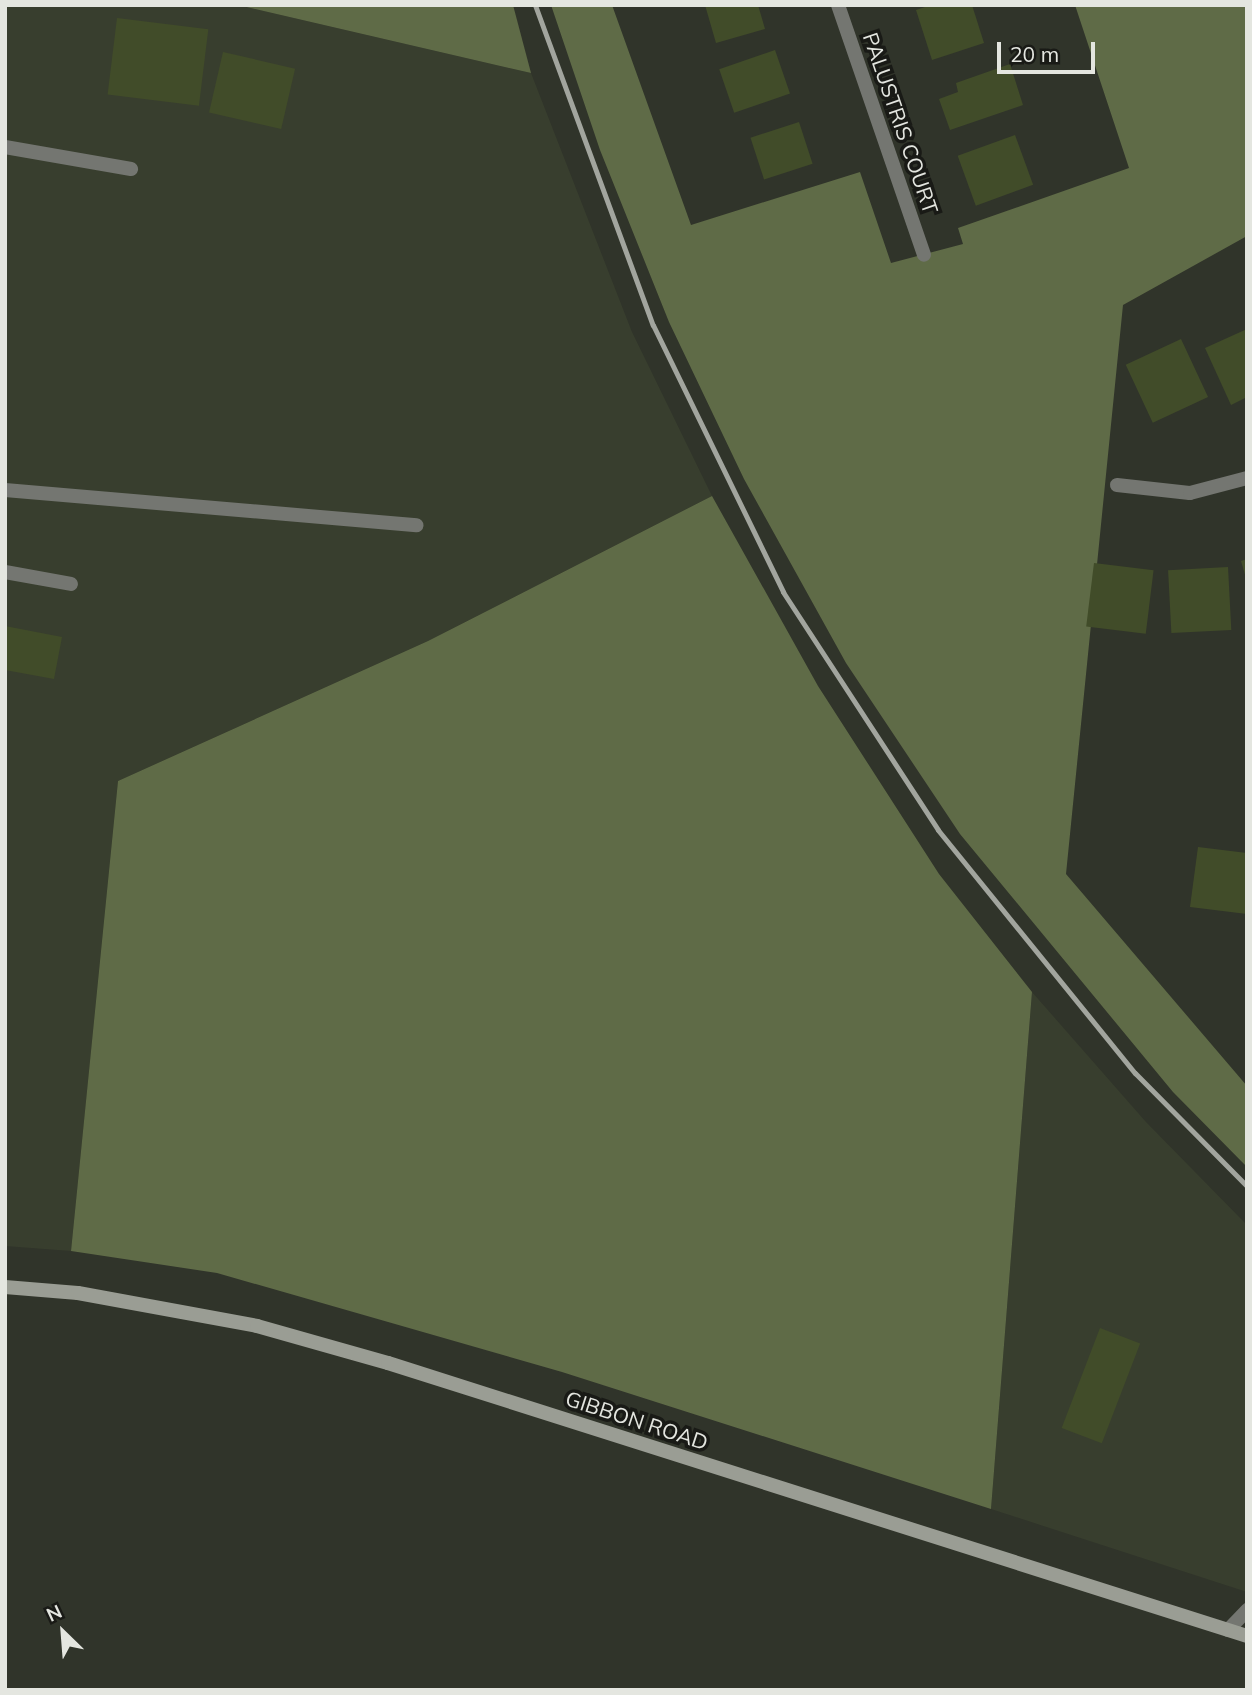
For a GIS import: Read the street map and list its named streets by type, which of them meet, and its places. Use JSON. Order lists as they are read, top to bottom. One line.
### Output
{"streets":{"main road":["GIBBON ROAD"],"street":["PALUSTRIS COURT"]},"scale_bar":"20 m","north":"top left"}
